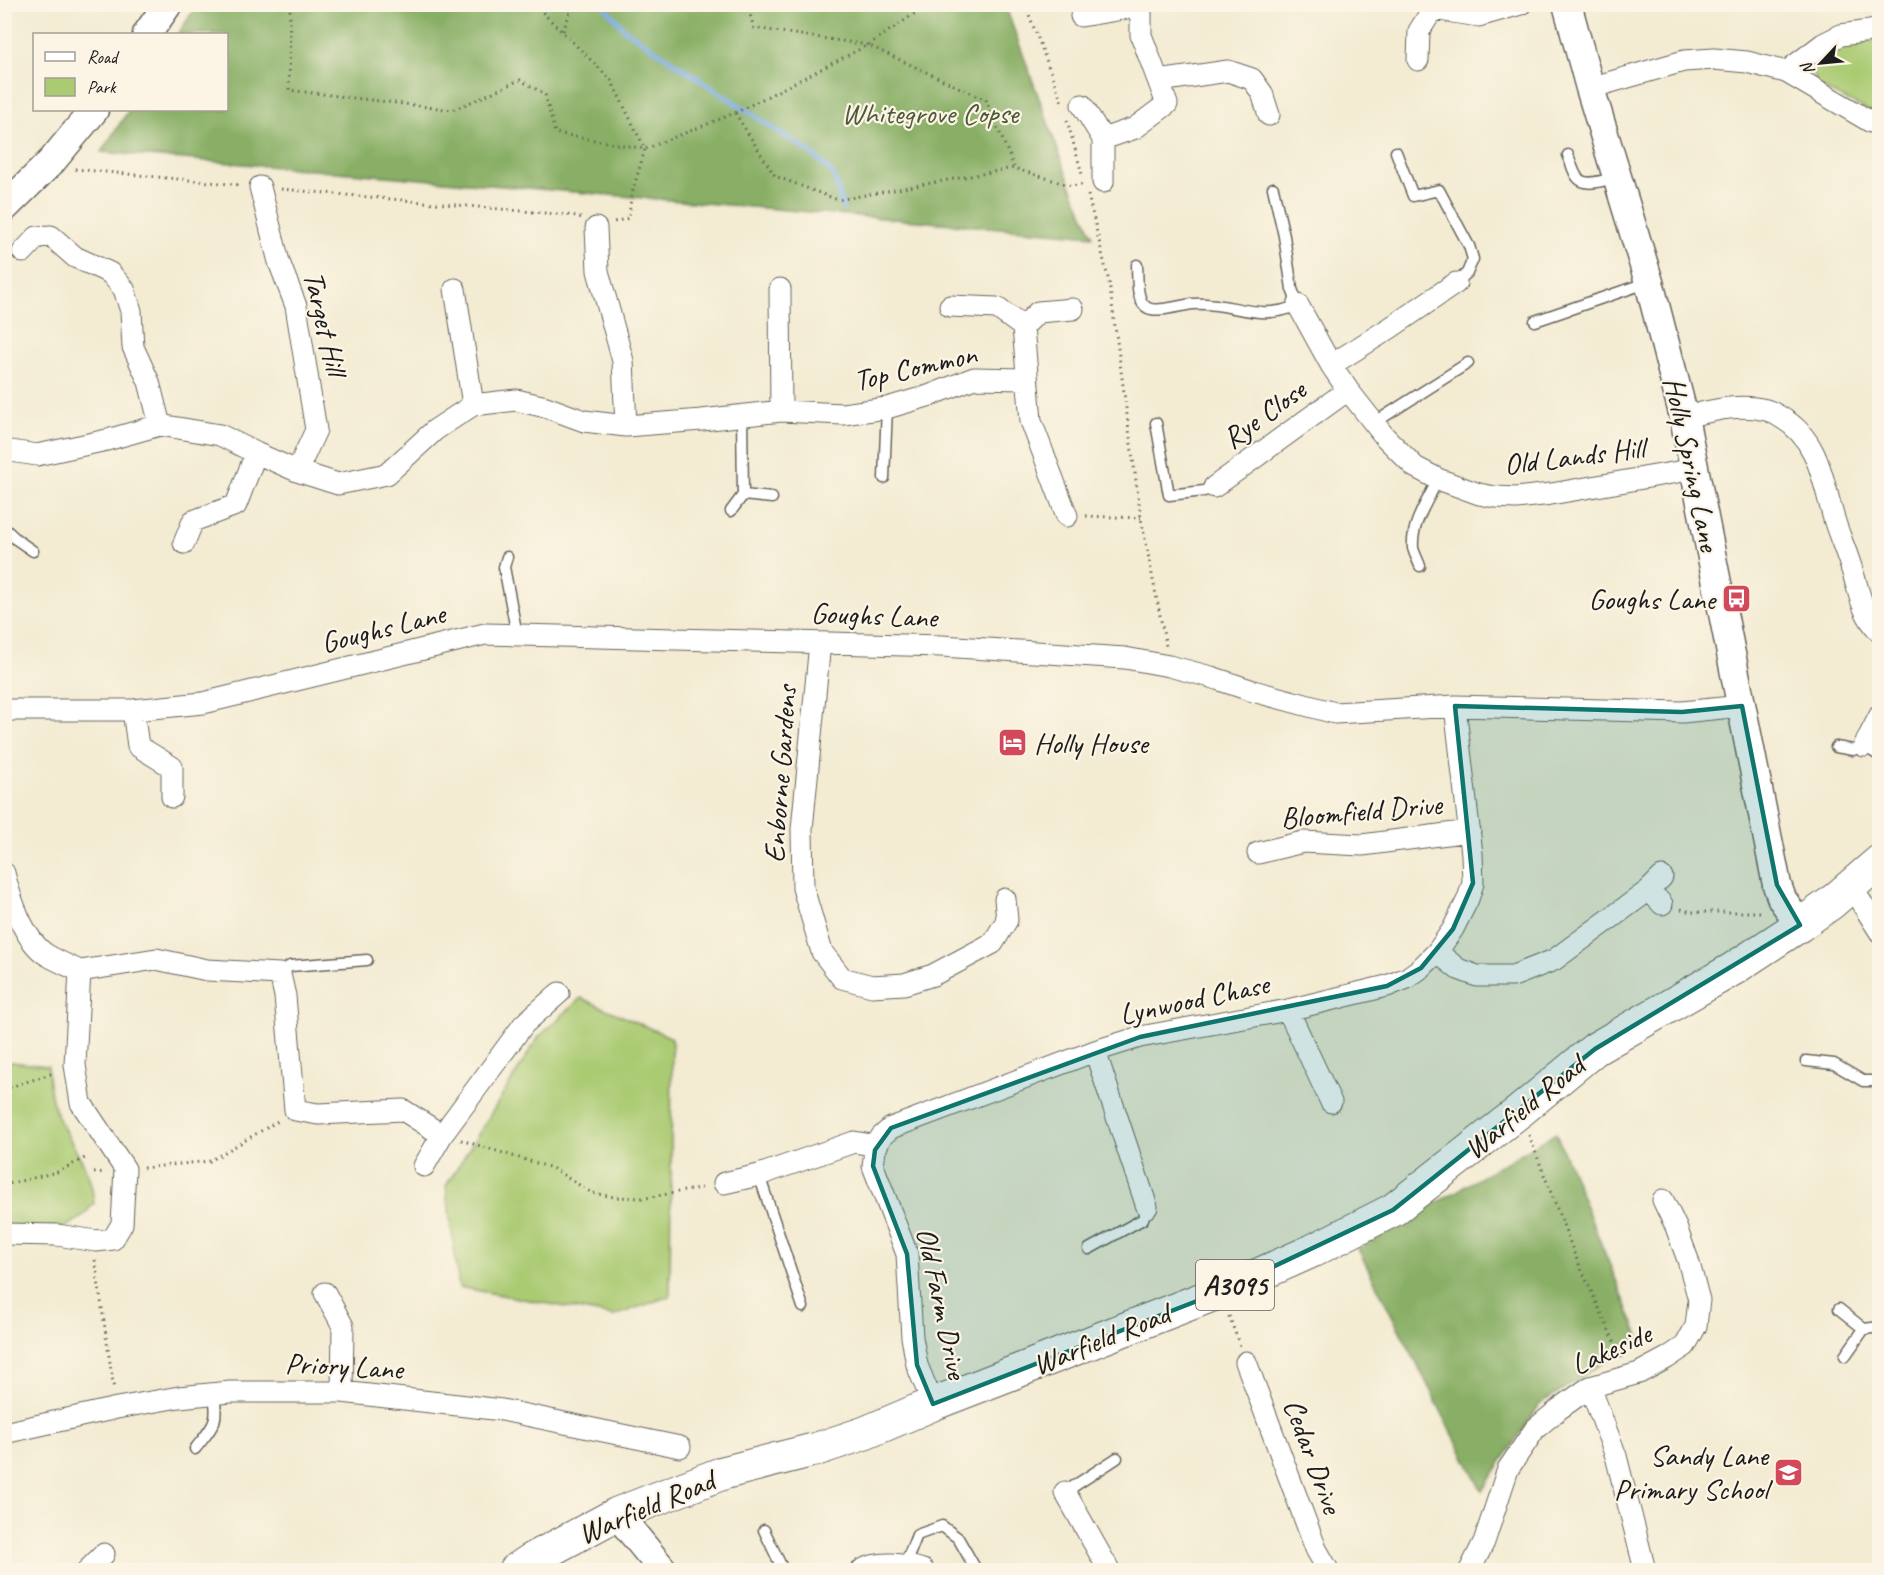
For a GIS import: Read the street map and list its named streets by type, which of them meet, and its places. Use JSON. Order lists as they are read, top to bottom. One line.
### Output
{"streets":{"main road":["Warfield Road","A3095"],"street":["Target Hill","Top Common","Rye Close","Old Lands Hill","Holly Spring Lane","Goughs Lane","Enborne Gardens","Bloomfield Drive","Lynwood Chase","Old Farm Drive","Lakeside","Priory Lane","Cedar Drive"]},"crossings":[["Target Hill","Top Common"],["Rye Close","Old Lands Hill"],["Old Lands Hill","Holly Spring Lane"],["Holly Spring Lane","Goughs Lane"],["Holly Spring Lane","Warfield Road"],["Goughs Lane","Enborne Gardens"],["Goughs Lane","Lynwood Chase"],["Bloomfield Drive","Lynwood Chase"],["Lynwood Chase","Old Farm Drive"],["Warfield Road","Old Farm Drive"]],"parks":["Whitegrove Copse"],"places":{"bus stop":["Goughs Lane"],"hotel":["Holly House"],"school or university":["Sandy Lane Primary School"]},"legend":["Road","Park"],"north":"bottom left"}
